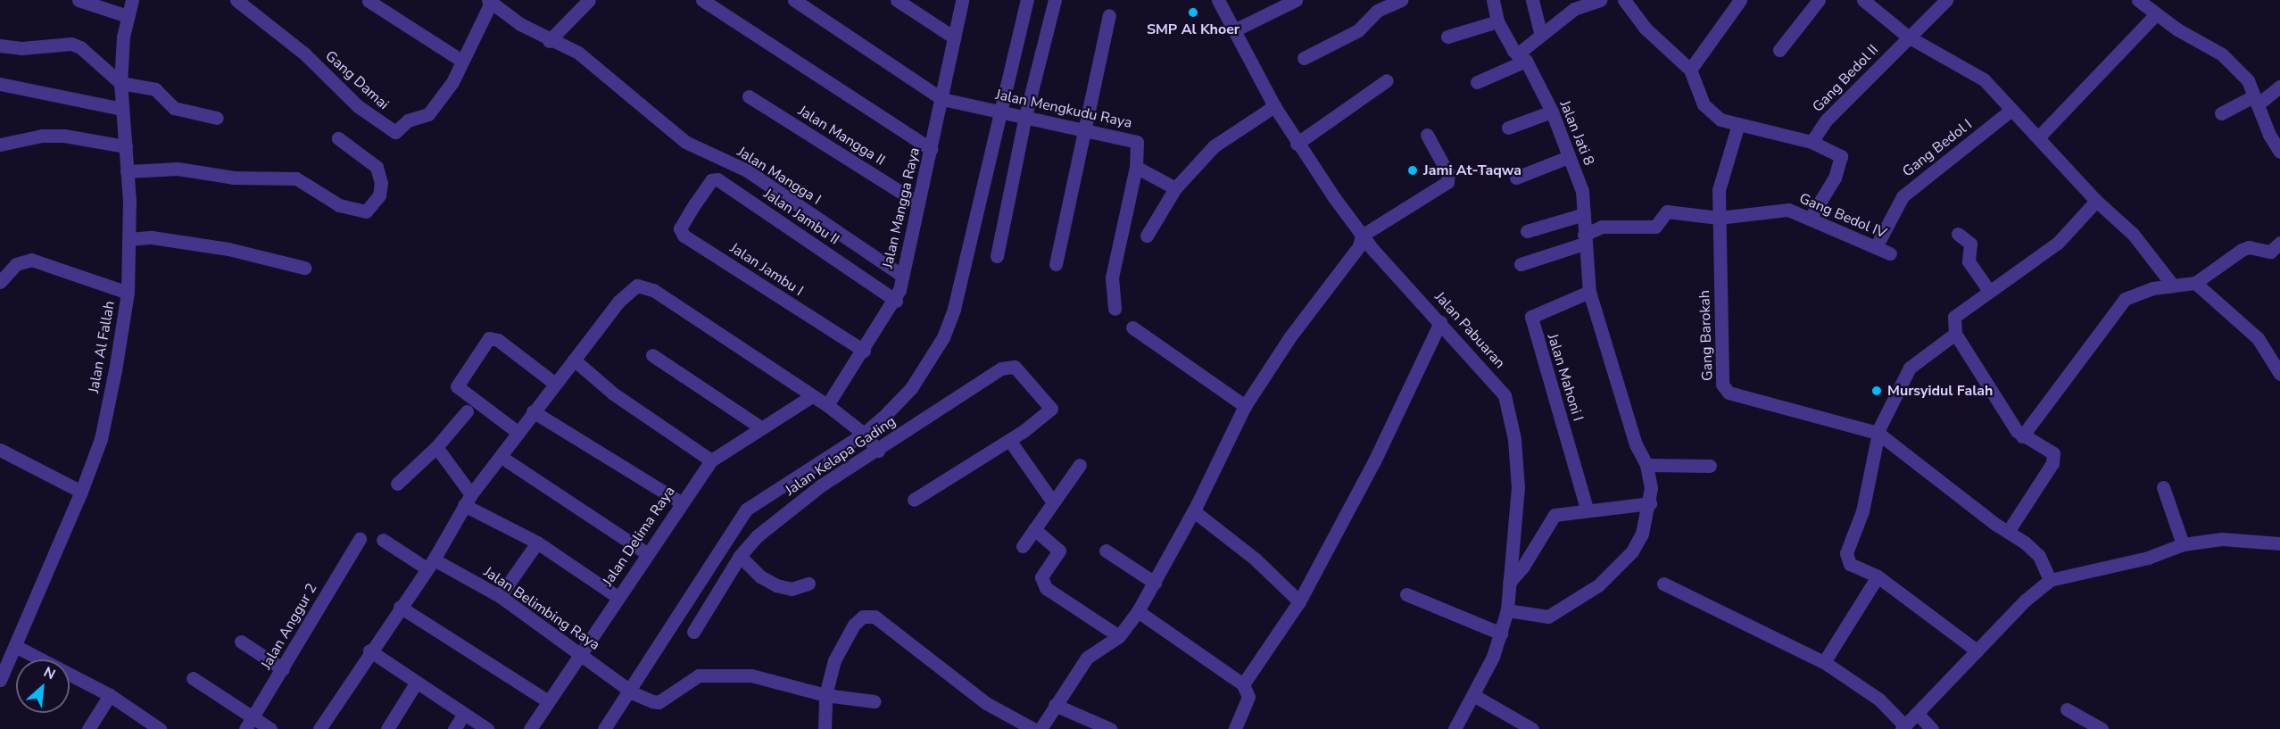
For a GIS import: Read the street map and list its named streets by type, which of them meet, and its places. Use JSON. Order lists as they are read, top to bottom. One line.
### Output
{"streets":{"street":["Gang Bedol II","Gang Damai","Jalan Mengkudu Raya","Jalan Jati 8","Jalan Mangga II","Gang Bedol I","Jalan Mangga I","Jalan Mangga Raya","Gang Bedol IV","Jalan Jambu II","Jalan Jambu I","Jalan Pabuaran","Gang Barokah","Jalan Al Fallah","Jalan Mahoni I","Jalan Kelapa Gading","Jalan Delima Raya","Jalan Belimbing Raya","Jalan Anggur 2"]},"crossings":[["Jalan Mengkudu Raya","Jalan Mangga Raya"],["Jalan Jati 8","Gang Bedol IV"],["Jalan Jati 8","Jalan Mahoni I"],["Jalan Mangga II","Jalan Mangga Raya"],["Gang Bedol I","Gang Bedol IV"],["Jalan Mangga I","Jalan Mangga Raya"],["Jalan Mangga Raya","Jalan Jambu II"],["Jalan Mangga Raya","Jalan Jambu I"],["Gang Bedol IV","Gang Barokah"],["Jalan Jambu II","Jalan Jambu I"],["Jalan Delima Raya","Jalan Belimbing Raya"]],"places":["SMP Al Khoer","Jami At-Taqwa","Mursyidul Falah"],"north":"top right"}
